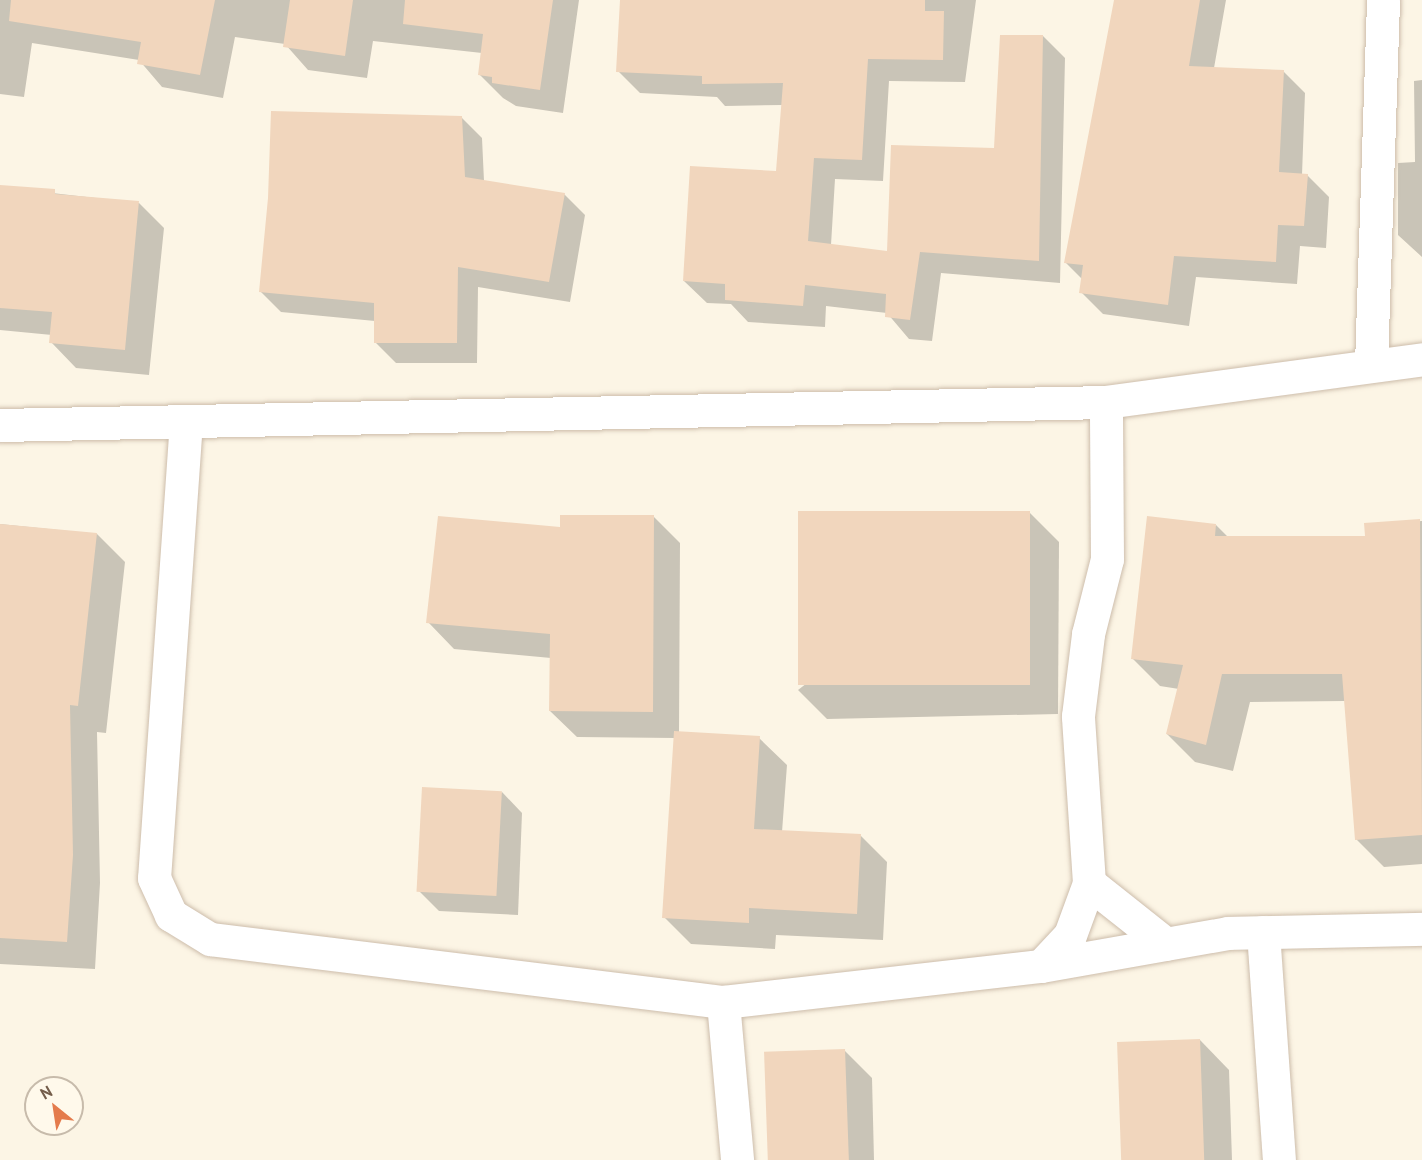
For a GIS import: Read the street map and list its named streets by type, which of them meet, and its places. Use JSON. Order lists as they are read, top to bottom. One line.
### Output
{"north":"top left"}
